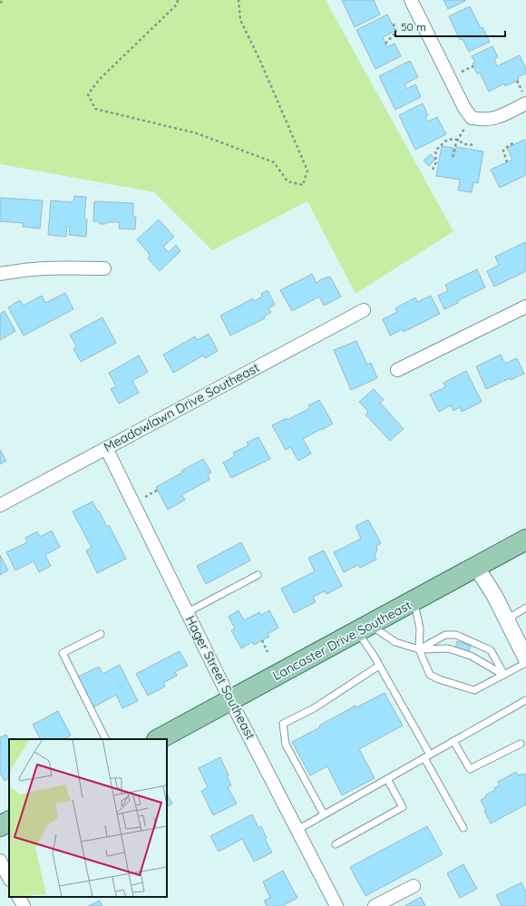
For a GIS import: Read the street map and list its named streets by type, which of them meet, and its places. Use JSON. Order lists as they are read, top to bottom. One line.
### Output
{"streets":{"main road":["Lancaster Drive Southeast"],"street":["Meadowlawn Drive Southeast","Hager Street Southeast"]},"crossings":[["Meadowlawn Drive Southeast","Hager Street Southeast"],["Lancaster Drive Southeast","Hager Street Southeast"]],"scale_bar":"50 m"}
